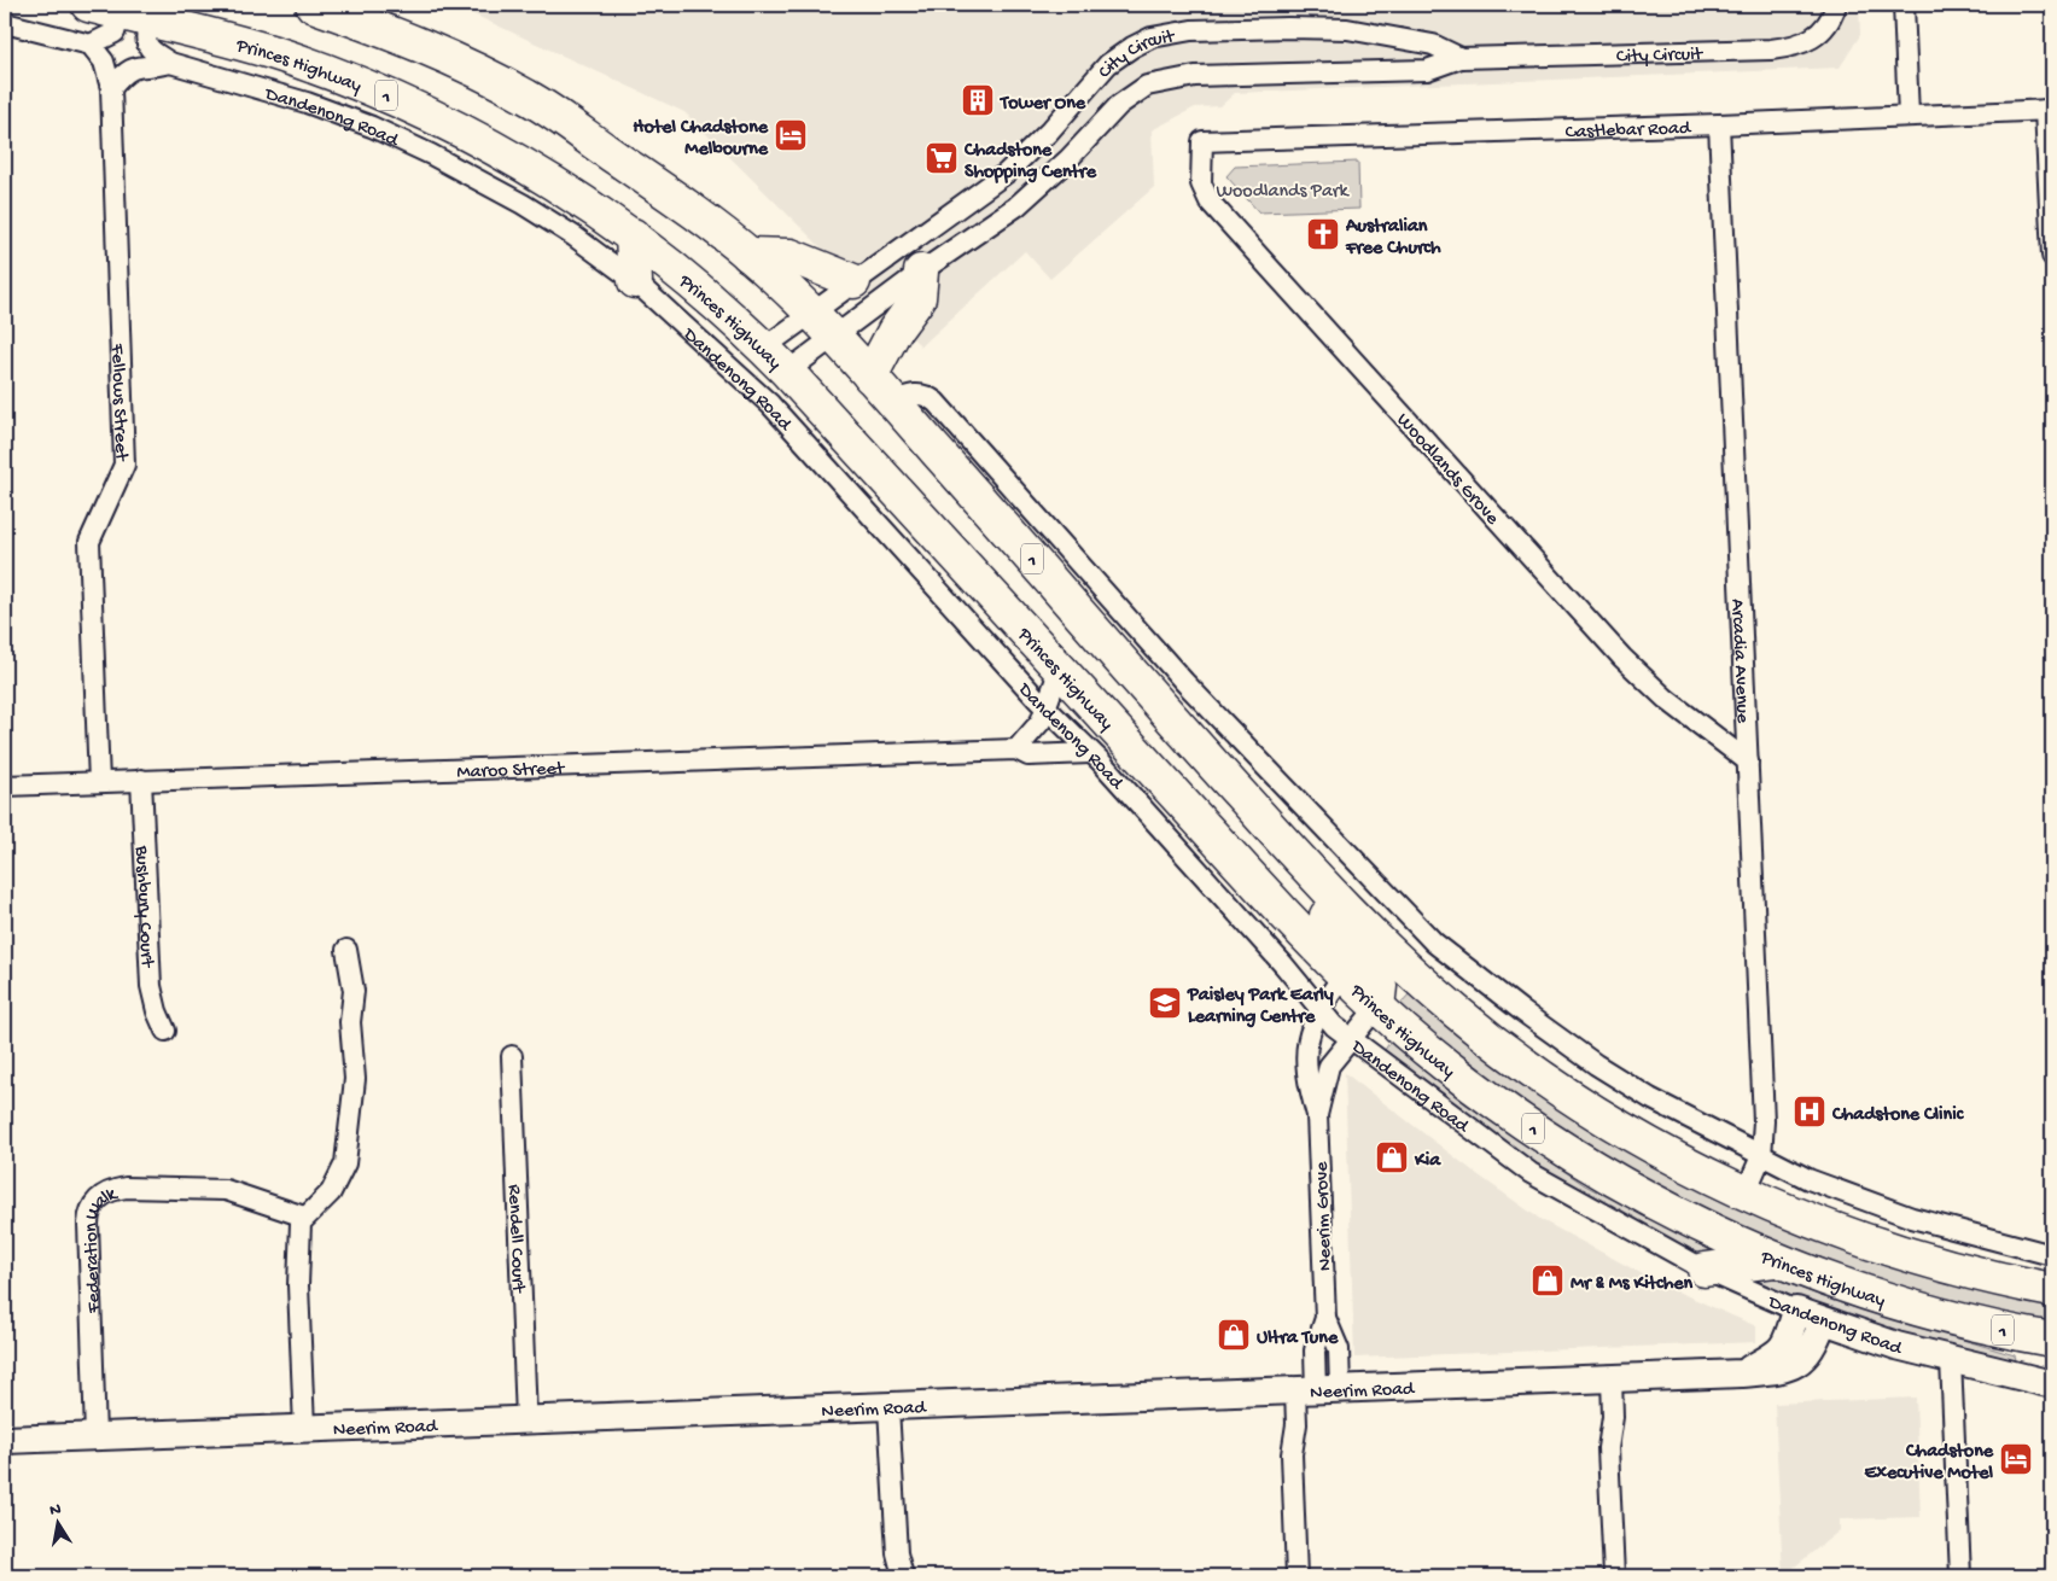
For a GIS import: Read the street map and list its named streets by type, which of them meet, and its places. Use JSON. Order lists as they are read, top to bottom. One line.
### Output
{"streets":{"highway":["Princes Highway","1"],"street":["City Circuit","Dandenong Road","Castlebar Road","Fellows Street","Woodlands Grove","Arcadia Avenue","Maroo Street","Bushbury Court","Neerim Grove","Rendell Court","Federation Walk","Neerim Road"]},"crossings":[["City Circuit","Princes Highway"],["City Circuit","1"],["Princes Highway","Dandenong Road"],["Princes Highway","Neerim Grove"],["1","Arcadia Avenue"],["Dandenong Road","Maroo Street"],["Dandenong Road","Neerim Grove"],["Dandenong Road","Neerim Road"],["Castlebar Road","Woodlands Grove"],["Castlebar Road","Arcadia Avenue"],["Fellows Street","Maroo Street"],["Woodlands Grove","Arcadia Avenue"],["Maroo Street","Bushbury Court"],["Neerim Grove","Neerim Road"],["Rendell Court","Neerim Road"],["Federation Walk","Neerim Road"]],"parks":["Woodlands Park"],"places":{"building":["Tower One"],"hotel":["Hotel Chadstone Melbourne","Chadstone Executive Motel"],"supermarket":["Chadstone Shopping Centre"],"church":["Australian Free Church"],"school or university":["Paisley Park Early Learning Centre"],"hospital":["Chadstone Clinic"],"shop":["Kia","Mr & Ms Kitchen","Ultra Tune"]},"north":"top"}
